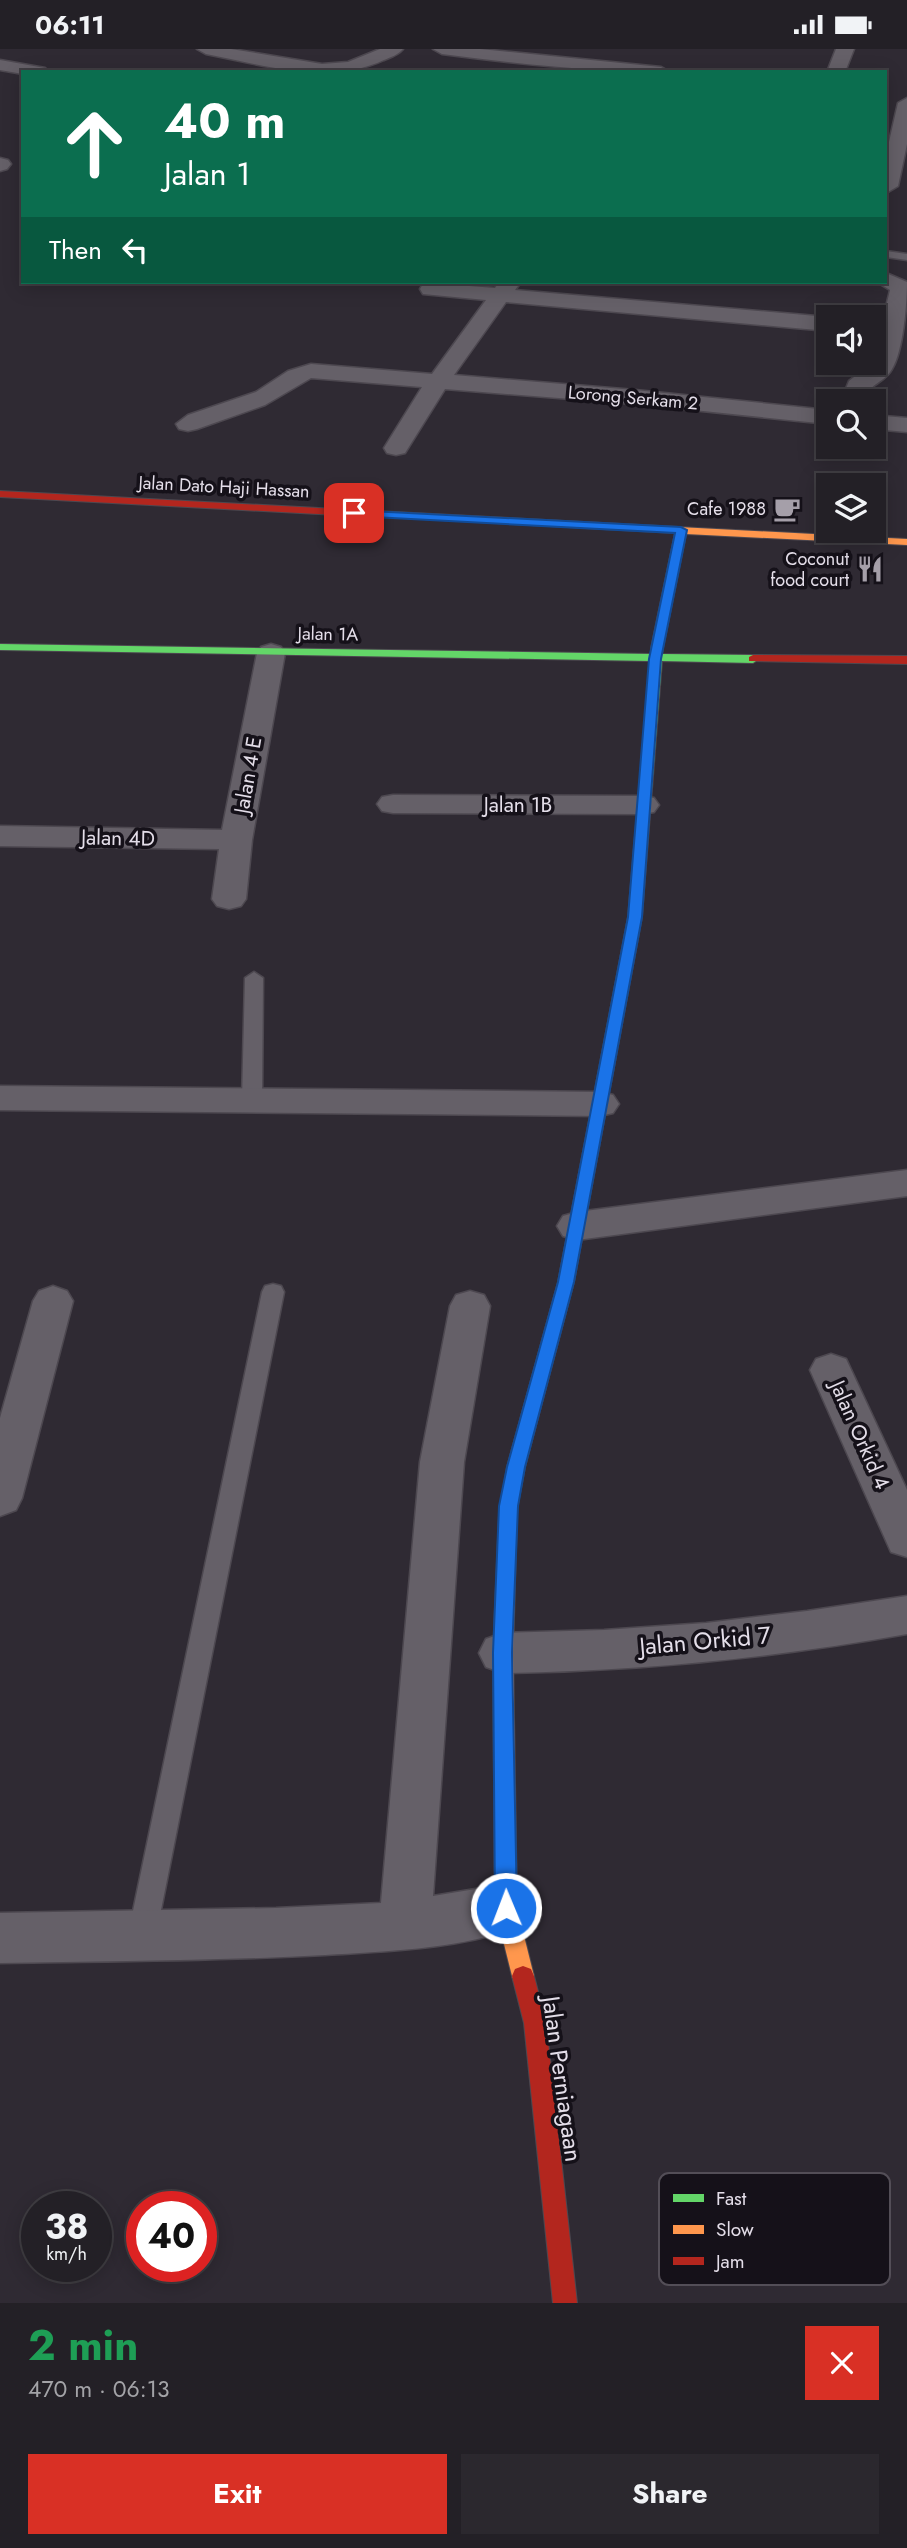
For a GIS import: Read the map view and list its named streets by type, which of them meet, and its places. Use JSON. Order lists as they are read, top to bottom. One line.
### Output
{"streets":{"street":["Lorong Serkam 2","Jalan Dato Haji Hassan","Jalan 1A","Jalan 4 E","Jalan 1B","Jalan 4D","Jalan Orkid 4","Jalan Orkid 7","Jalan Perniagaan"]},"crossings":[["Jalan Dato Haji Hassan","Jalan Perniagaan"],["Jalan 1A","Jalan 4 E"],["Jalan 1A","Jalan Perniagaan"],["Jalan 4 E","Jalan 4D"],["Jalan 1B","Jalan Perniagaan"],["Jalan Orkid 7","Jalan Perniagaan"]],"places":{"cafe":["Cafe 1988"],"restaurant":["Coconut food court"]},"legend":["Fast","Slow","Jam"],"page":{"status":"06:11","turn":["40 m","Jalan 1"],"then":"Then","speed":"38 km/h","limit":"40","heading":["2 min","470 m · 06:13"],"buttons":["Exit","Share"]}}
